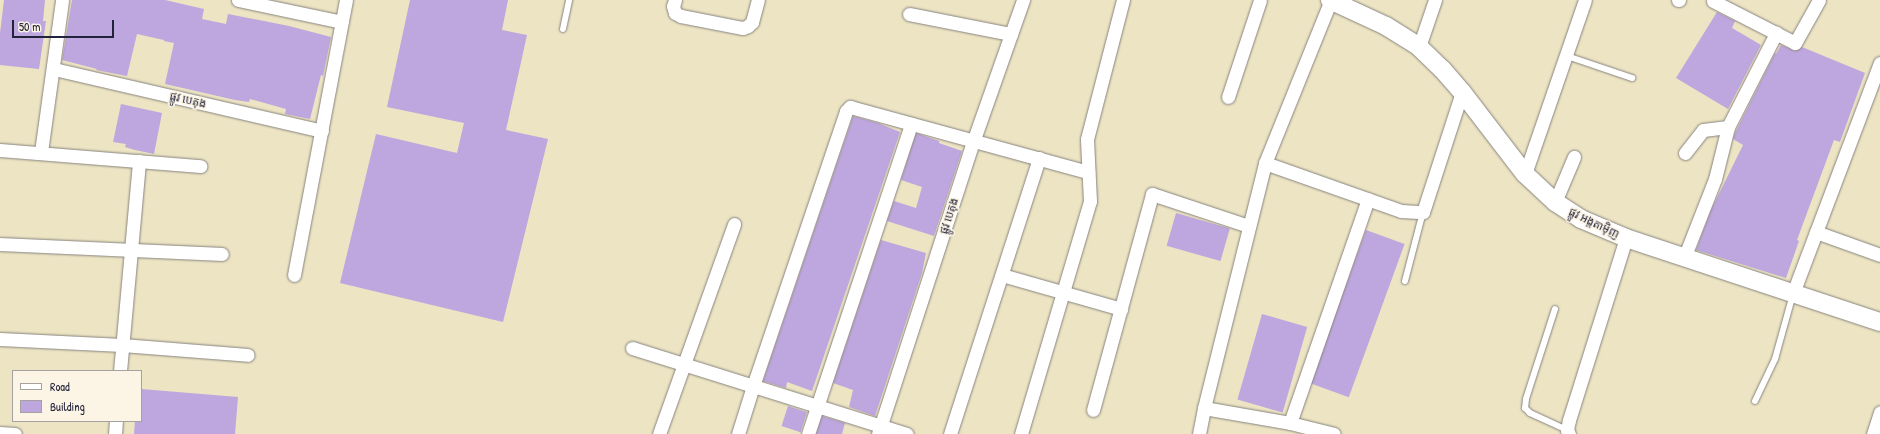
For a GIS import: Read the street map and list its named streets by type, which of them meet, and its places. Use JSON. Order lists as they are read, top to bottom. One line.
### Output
{"streets":{"street":["ផ្លូវ បេតុង","ផ្លូវ អង្តតាម៉ិញ"]},"legend":["Road","Building"],"scale_bar":"50 m"}
